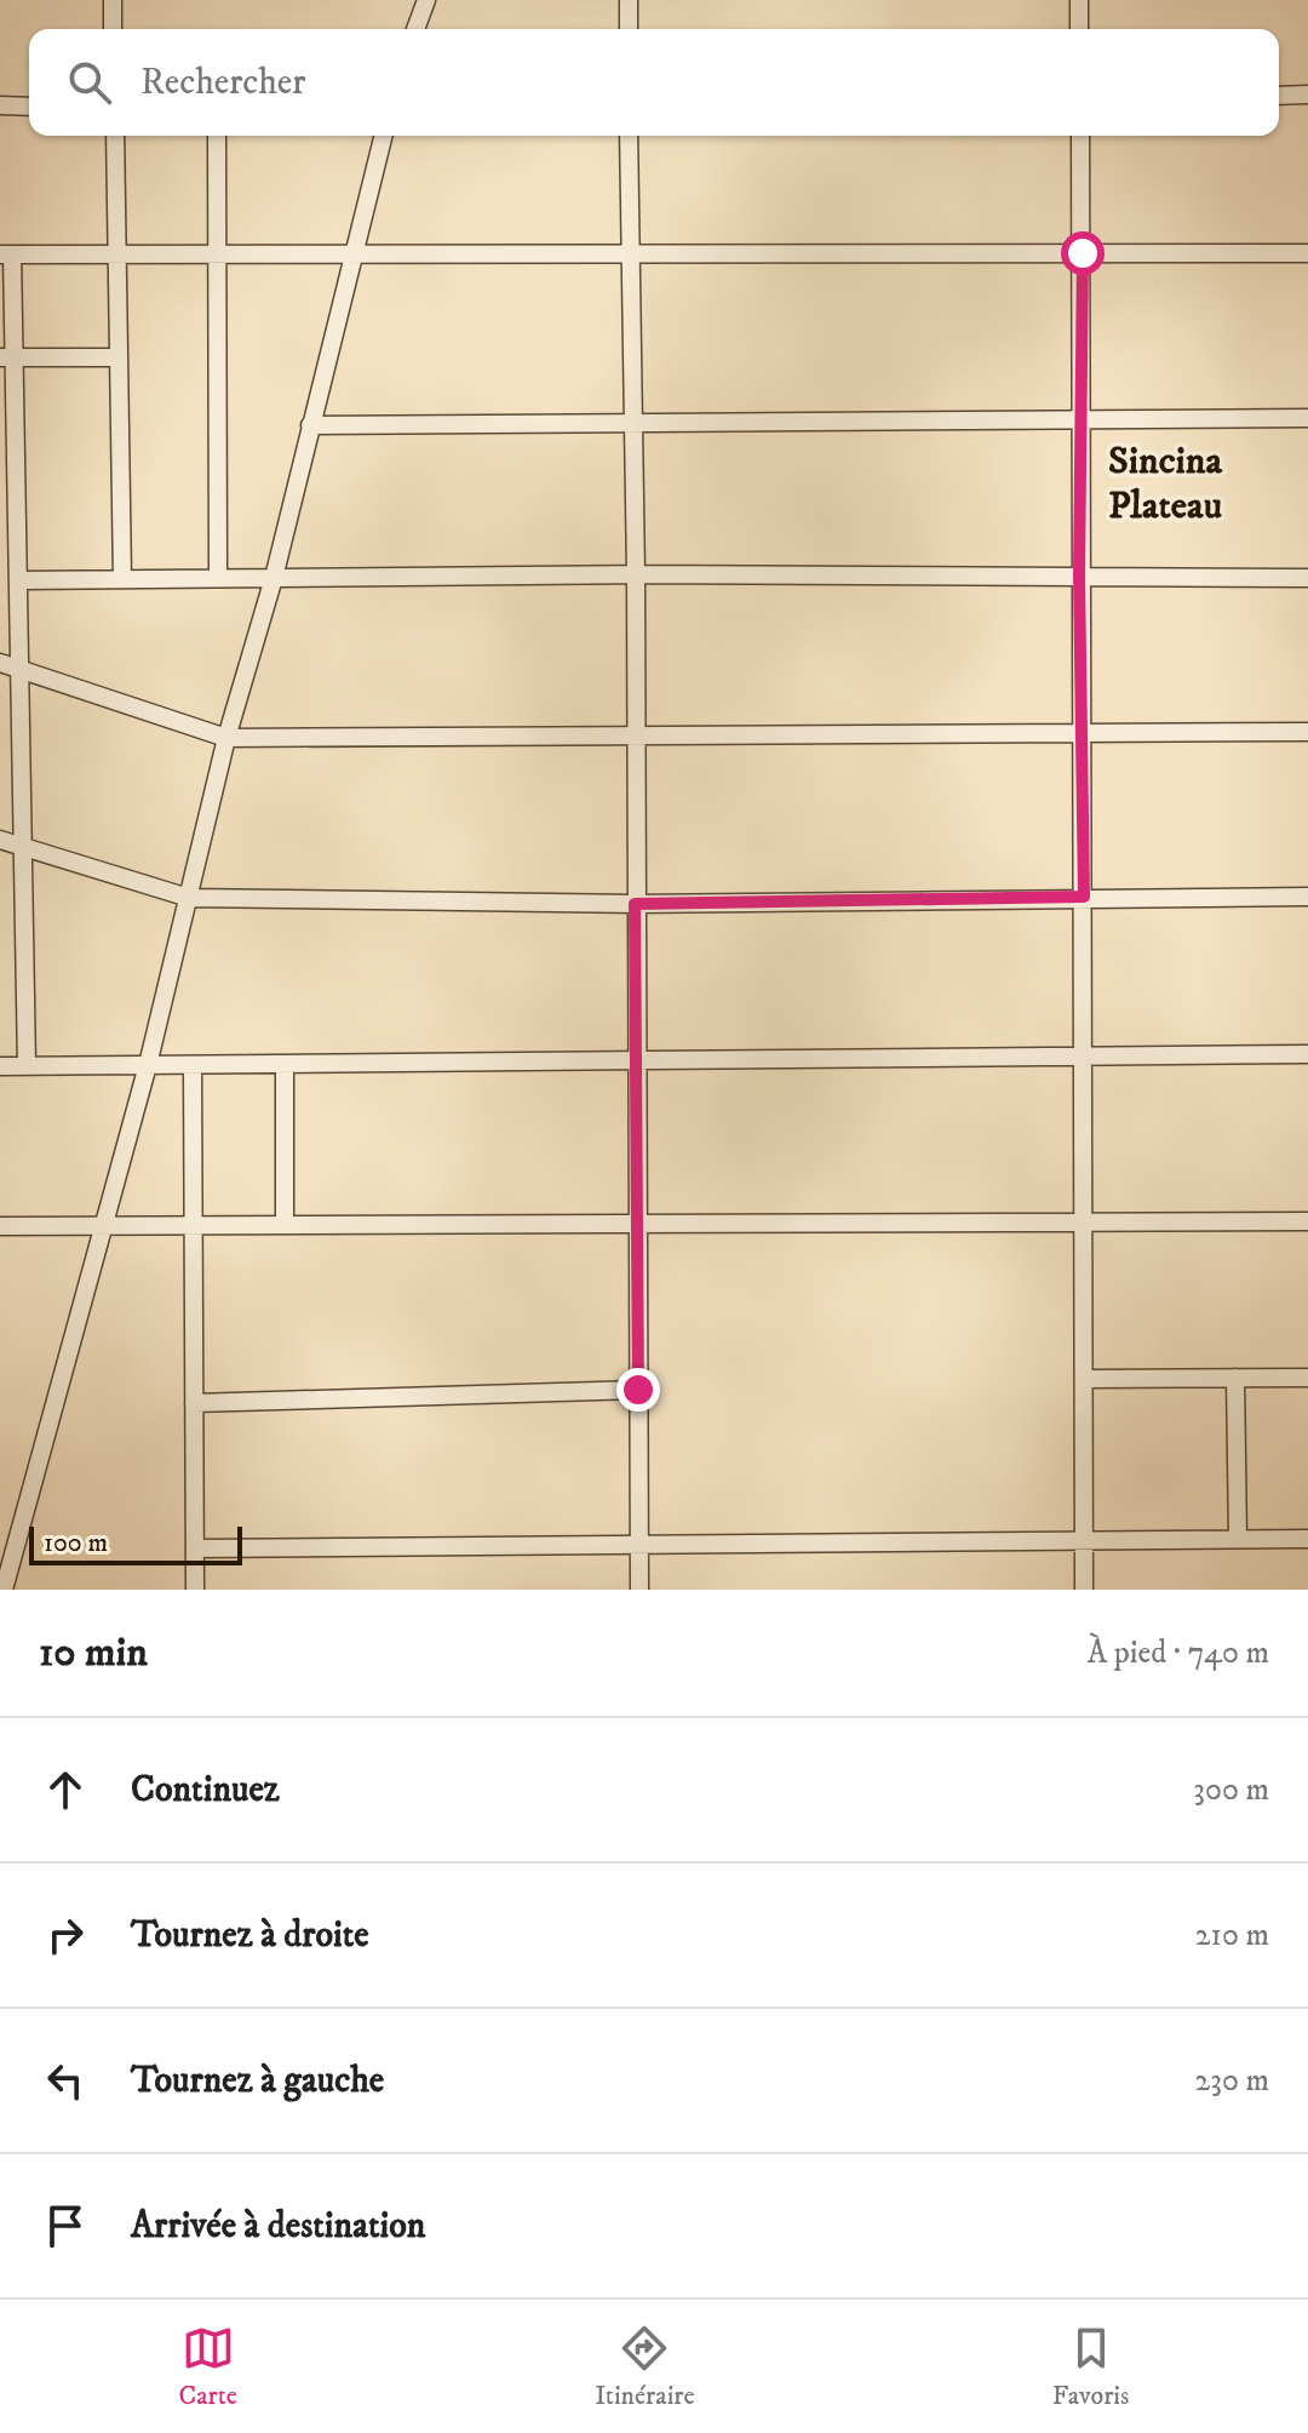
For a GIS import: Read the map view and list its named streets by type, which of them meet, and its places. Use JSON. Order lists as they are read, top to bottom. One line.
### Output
{"districts":["Sincina Plateau"],"scale_bar":"100 m","page":{"search":"Rechercher","scale":"100 m","heading":["10 min","À pied · 740 m"],"list":[["Continuez","300 m"],["Tournez à droite","210 m"],["Tournez à gauche","230 m"],"Arrivée à destination"],"nav":["Carte","Itinéraire","Favoris"]}}
